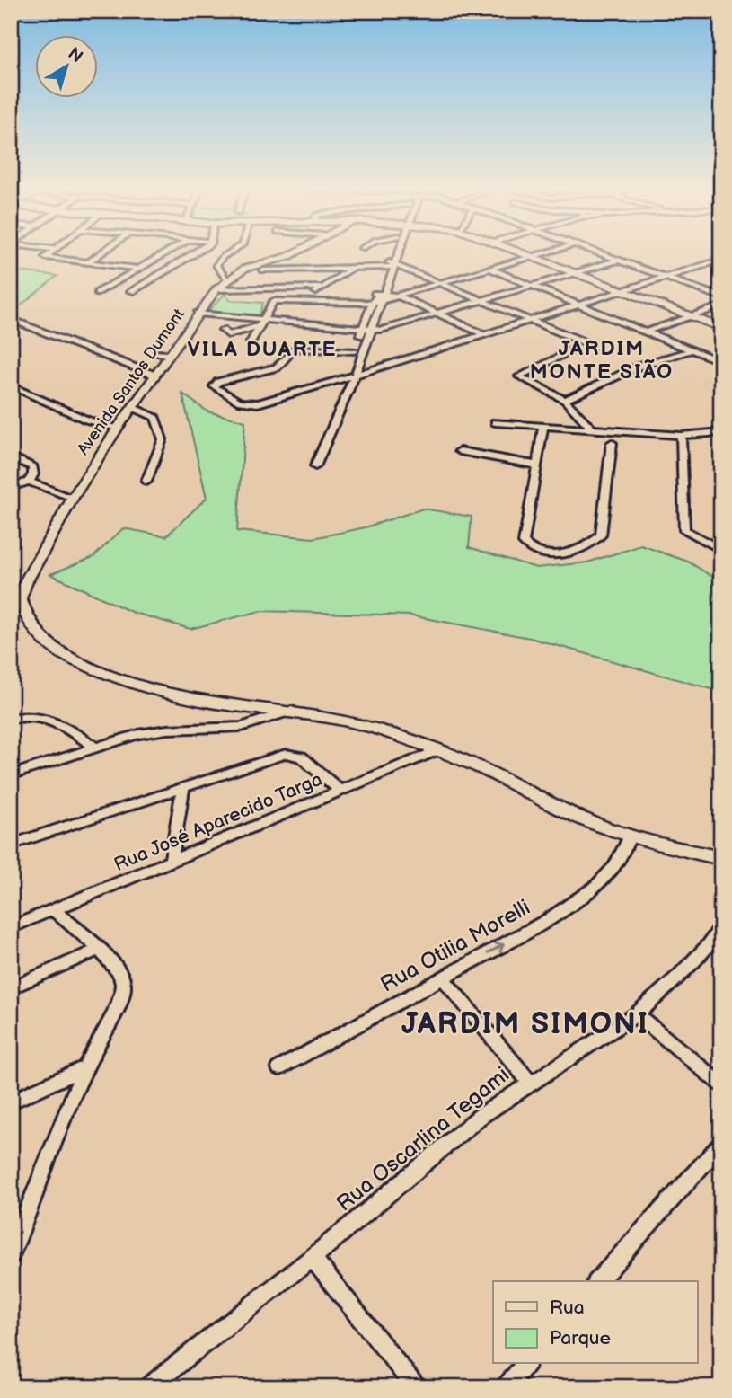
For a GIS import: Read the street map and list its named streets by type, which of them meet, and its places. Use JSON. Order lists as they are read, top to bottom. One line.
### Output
{"streets":{"street":["Avenida Santos Dumont","Rua José Aparecido Targa","Rua Otilia Morelli","Rua Oscarlina Tegami"]},"one_way":["Rua Otilia Morelli"],"districts":["JARDIM MONTE SIÃO","VILA DUARTE","JARDIM SIMONI"],"legend":["Rua","Parque"],"north":"top right"}
